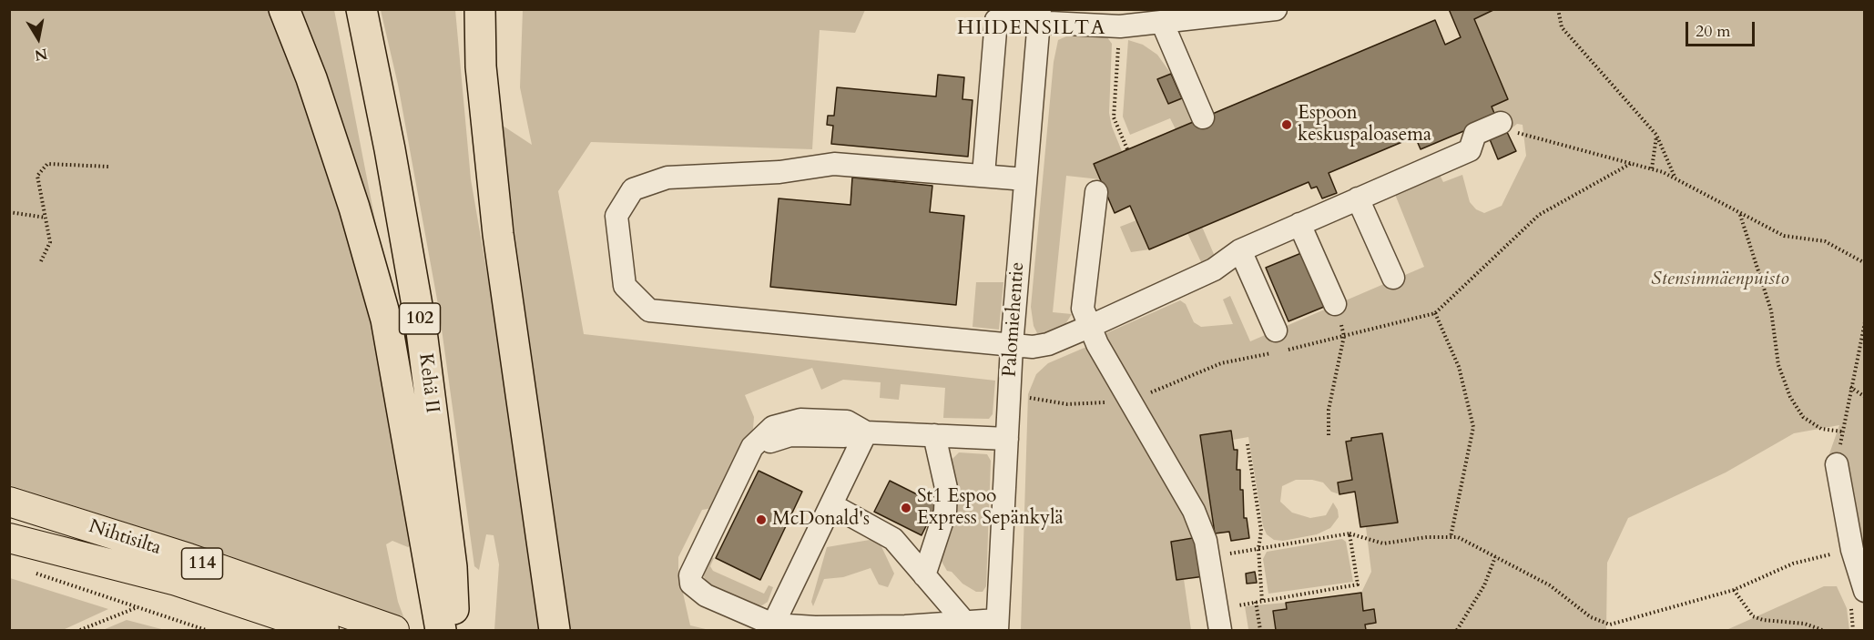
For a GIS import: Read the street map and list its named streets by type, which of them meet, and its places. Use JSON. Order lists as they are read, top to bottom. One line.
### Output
{"streets":{"highway":["102","Kehä II"],"main road":["Nihtisilta","114"],"street":["Palomiehentie"]},"districts":["HIIDENSILTA"],"parks":["Stensinmäenpuisto"],"places":["Espoon keskuspaloasema","St1 Espoo Express Sepänkylä","McDonald's"],"scale_bar":"20 m","north":"bottom"}
